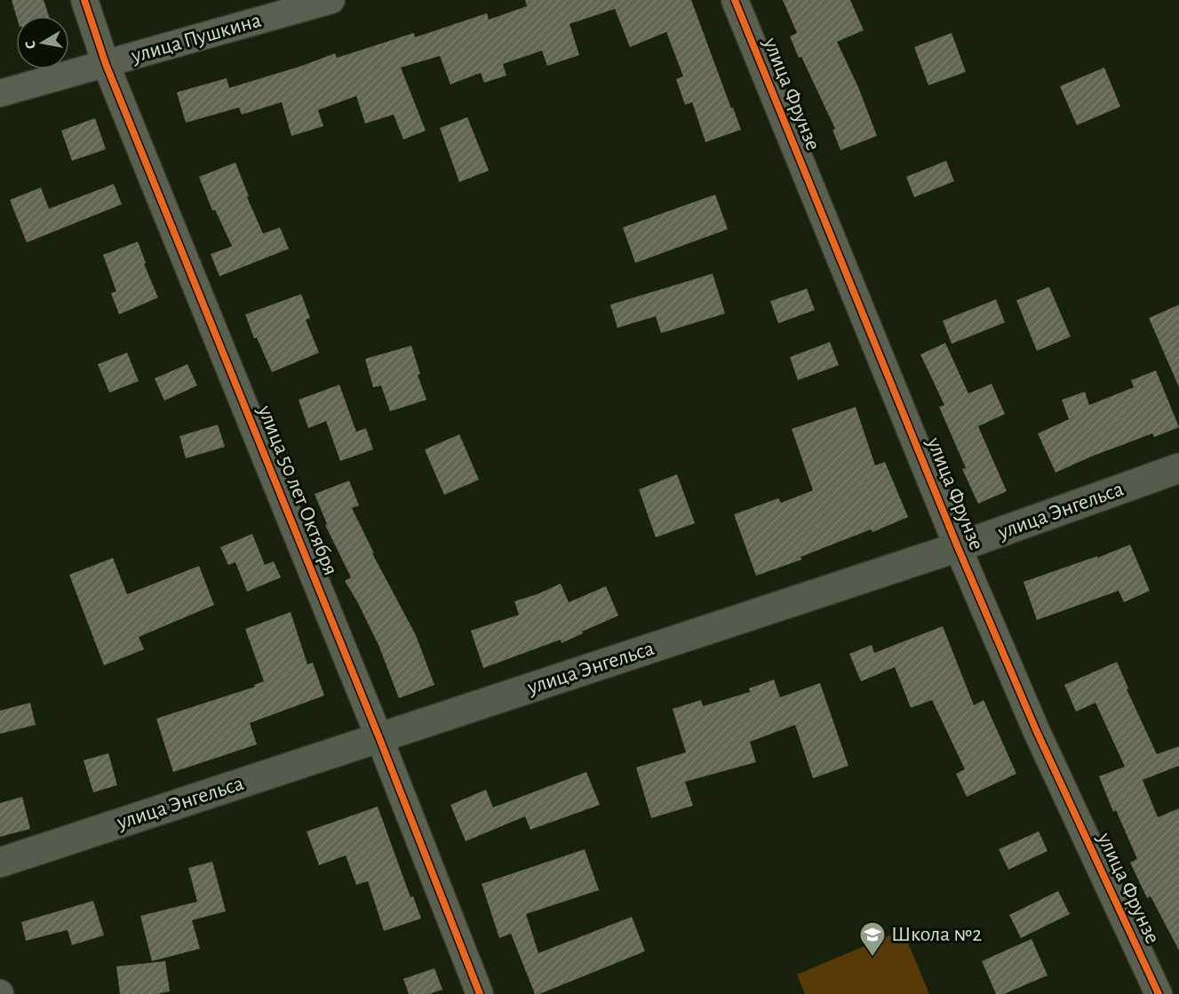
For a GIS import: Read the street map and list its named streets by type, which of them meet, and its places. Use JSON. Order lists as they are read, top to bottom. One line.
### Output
{"streets":{"main road":["улица Энгельса"],"street":["улица Пушкина","улица Фрунзе","улица 50 лет Октября"]},"crossings":[["улица Пушкина","улица 50 лет Октября"],["улица Фрунзе","улица Энгельса"],["улица 50 лет Октября","улица Энгельса"]],"places":{"school or university":["Школа №2"]},"north":"left"}
